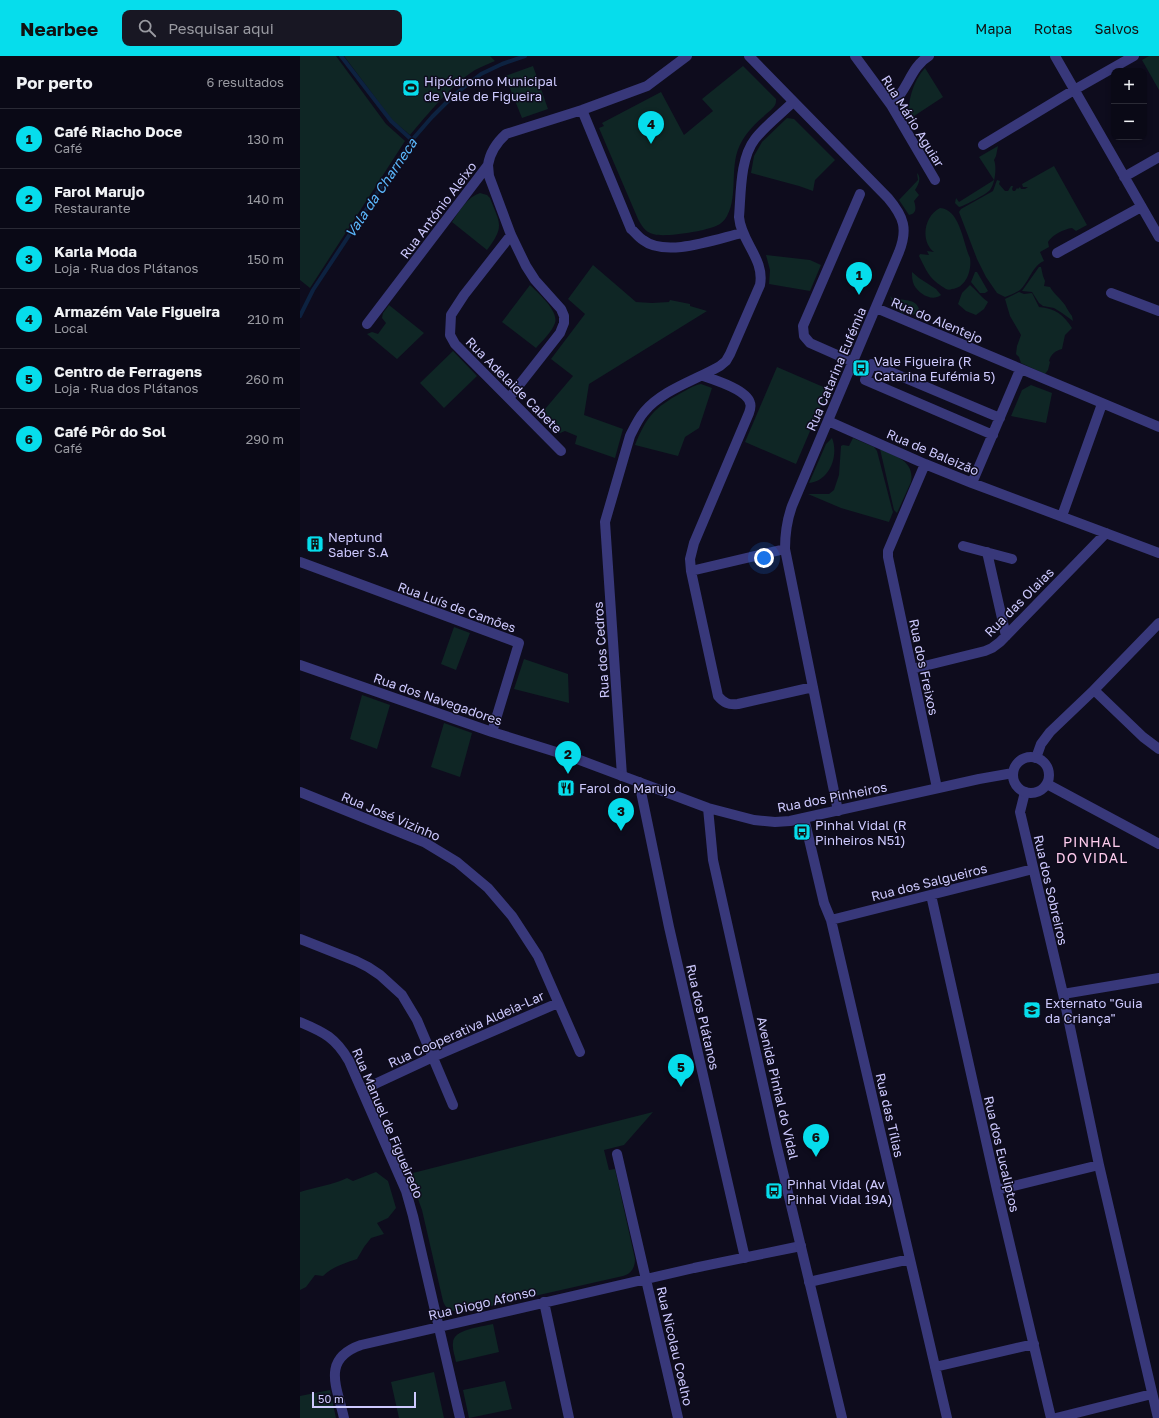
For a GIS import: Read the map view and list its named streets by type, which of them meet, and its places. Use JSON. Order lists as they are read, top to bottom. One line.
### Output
{"streets":{"street":["Rua Mário Aguiar","Rua António Aleixo","Rua do Alentejo","Rua Catarina Eufémia","Rua Adelaide Cabete","Rua de Baleizão","Rua das Olaias","Rua Luís de Camões","Rua dos Cedros","Rua dos Freixos","Rua dos Navegadores","Rua dos Pinheiros","Rua José Vizinho","Rua dos Salgueiros","Rua dos Sobreiros","Rua dos Plátanos","Rua Cooperativa Aldeia-Lar","Avenida Pinhal do Vidal","Rua das Tílias","Rua Manuel de Figueiredo","Rua dos Eucaliptos","Rua Diogo Afonso","Rua Nicolau Coelho"]},"crossings":[["Rua do Alentejo","Rua Catarina Eufémia"],["Rua Catarina Eufémia","Rua de Baleizão"],["Rua Catarina Eufémia","Rua dos Pinheiros"],["Rua de Baleizão","Rua das Olaias"],["Rua de Baleizão","Rua dos Freixos"],["Rua das Olaias","Rua dos Freixos"],["Rua Luís de Camões","Rua dos Navegadores"],["Rua dos Cedros","Rua dos Pinheiros"],["Rua dos Freixos","Rua dos Pinheiros"],["Rua dos Navegadores","Rua dos Pinheiros"],["Rua dos Pinheiros","Rua dos Sobreiros"],["Rua dos Pinheiros","Rua dos Plátanos"],["Rua dos Pinheiros","Avenida Pinhal do Vidal"],["Rua dos Pinheiros","Rua das Tílias"],["Rua José Vizinho","Rua Cooperativa Aldeia-Lar"],["Rua dos Salgueiros","Rua dos Sobreiros"],["Rua dos Salgueiros","Rua das Tílias"],["Rua dos Salgueiros","Rua dos Eucaliptos"],["Rua dos Plátanos","Rua Diogo Afonso"],["Rua Cooperativa Aldeia-Lar","Rua Manuel de Figueiredo"],["Avenida Pinhal do Vidal","Rua Diogo Afonso"],["Rua Manuel de Figueiredo","Rua Diogo Afonso"],["Rua Diogo Afonso","Rua Nicolau Coelho"]],"districts":["PINHAL DO VIDAL"],"water":["Vala da Charneca"],"places":{"sports":["Hipódromo Municipal de Vale de Figueira"],"bus stop":["Vale Figueira (R Catarina Eufémia 5)","Pinhal Vidal (R Pinheiros N51)","Pinhal Vidal (Av Pinhal Vidal 19A)"],"building":["Neptund Saber S.A"],"restaurant":["Farol do Marujo"],"school or university":["Externato \"Guia da Criança\""]},"scale_bar":"50 m","page":{"header":"Nearbee","search":"Pesquisar aqui","nav":["Mapa","Rotas","Salvos"],"heading":["Por perto","6 resultados"],"map_buttons":["+","−"],"list":[{"mark":"1","name":"Café Riacho Doce","note":"Café","value":"130 m"},{"mark":"2","name":"Farol Marujo","note":"Restaurante","value":"140 m"},{"mark":"3","name":"Karla Moda","note":"Loja · Rua dos Plátanos","value":"150 m"},{"mark":"4","name":"Armazém Vale Figueira","note":"Local","value":"210 m"},{"mark":"5","name":"Centro de Ferragens","note":"Loja · Rua dos Plátanos","value":"260 m"},{"mark":"6","name":"Café Pôr do Sol","note":"Café","value":"290 m"}],"pins":["4","1","2","3","5","6"],"scale":"50 m"}}
